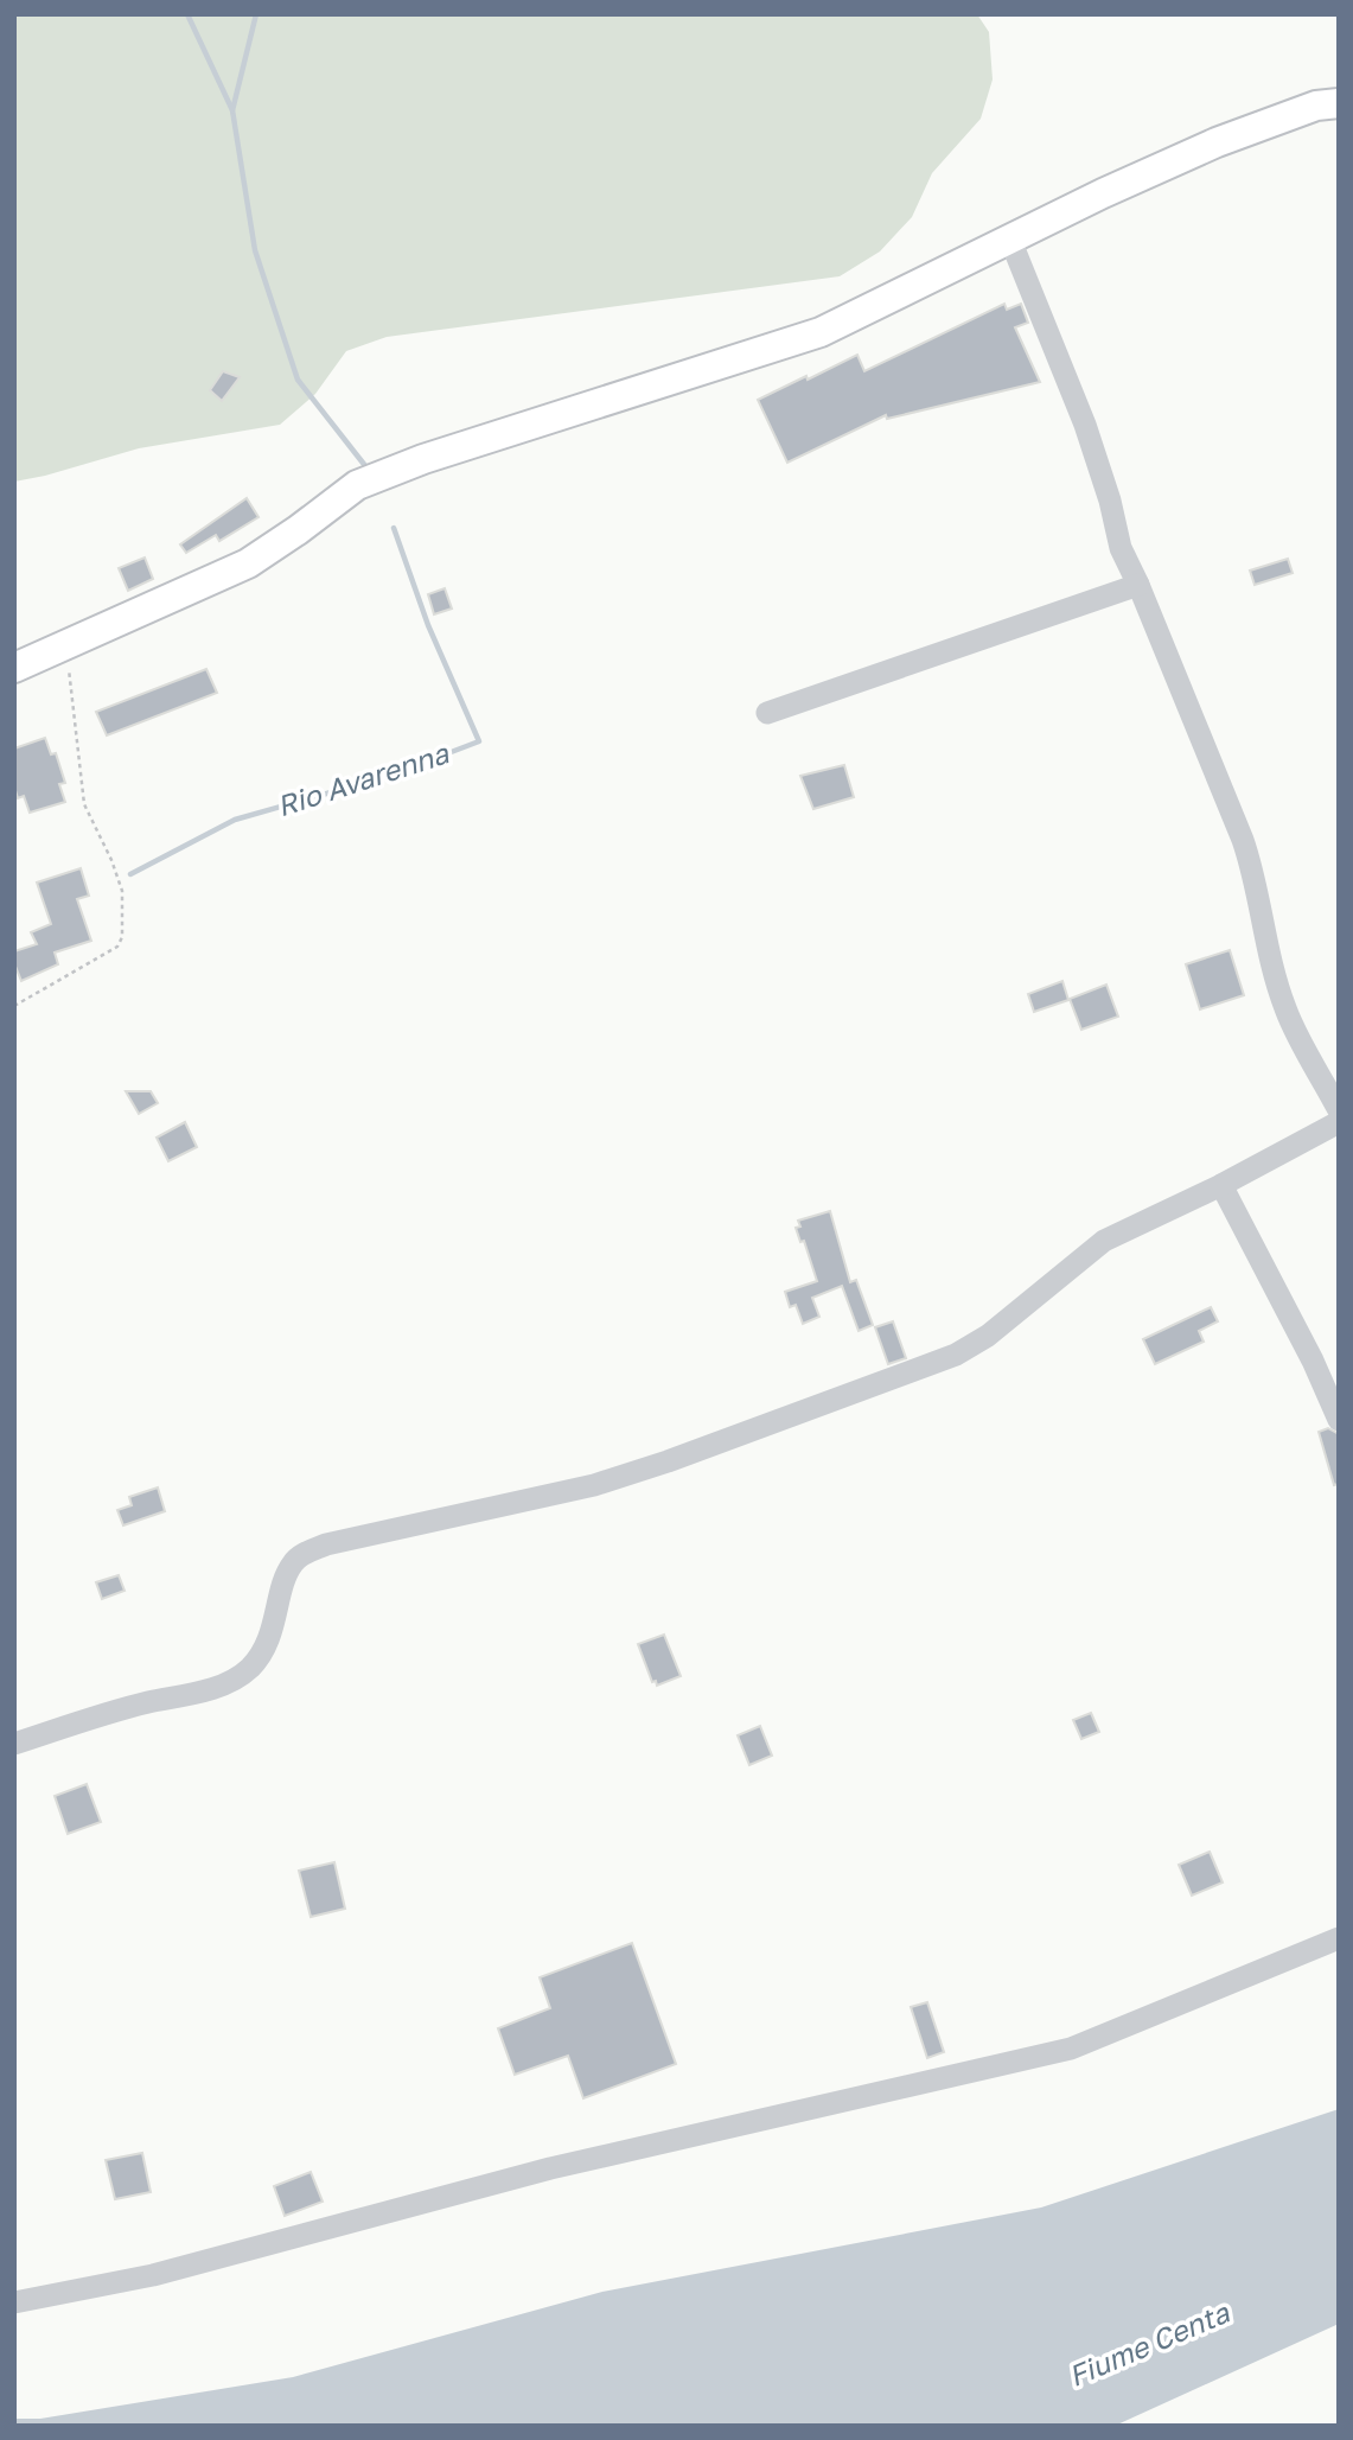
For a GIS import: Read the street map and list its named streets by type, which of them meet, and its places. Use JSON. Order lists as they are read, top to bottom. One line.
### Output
{"water":["Rio Avarenna","Fiume Centa"]}
